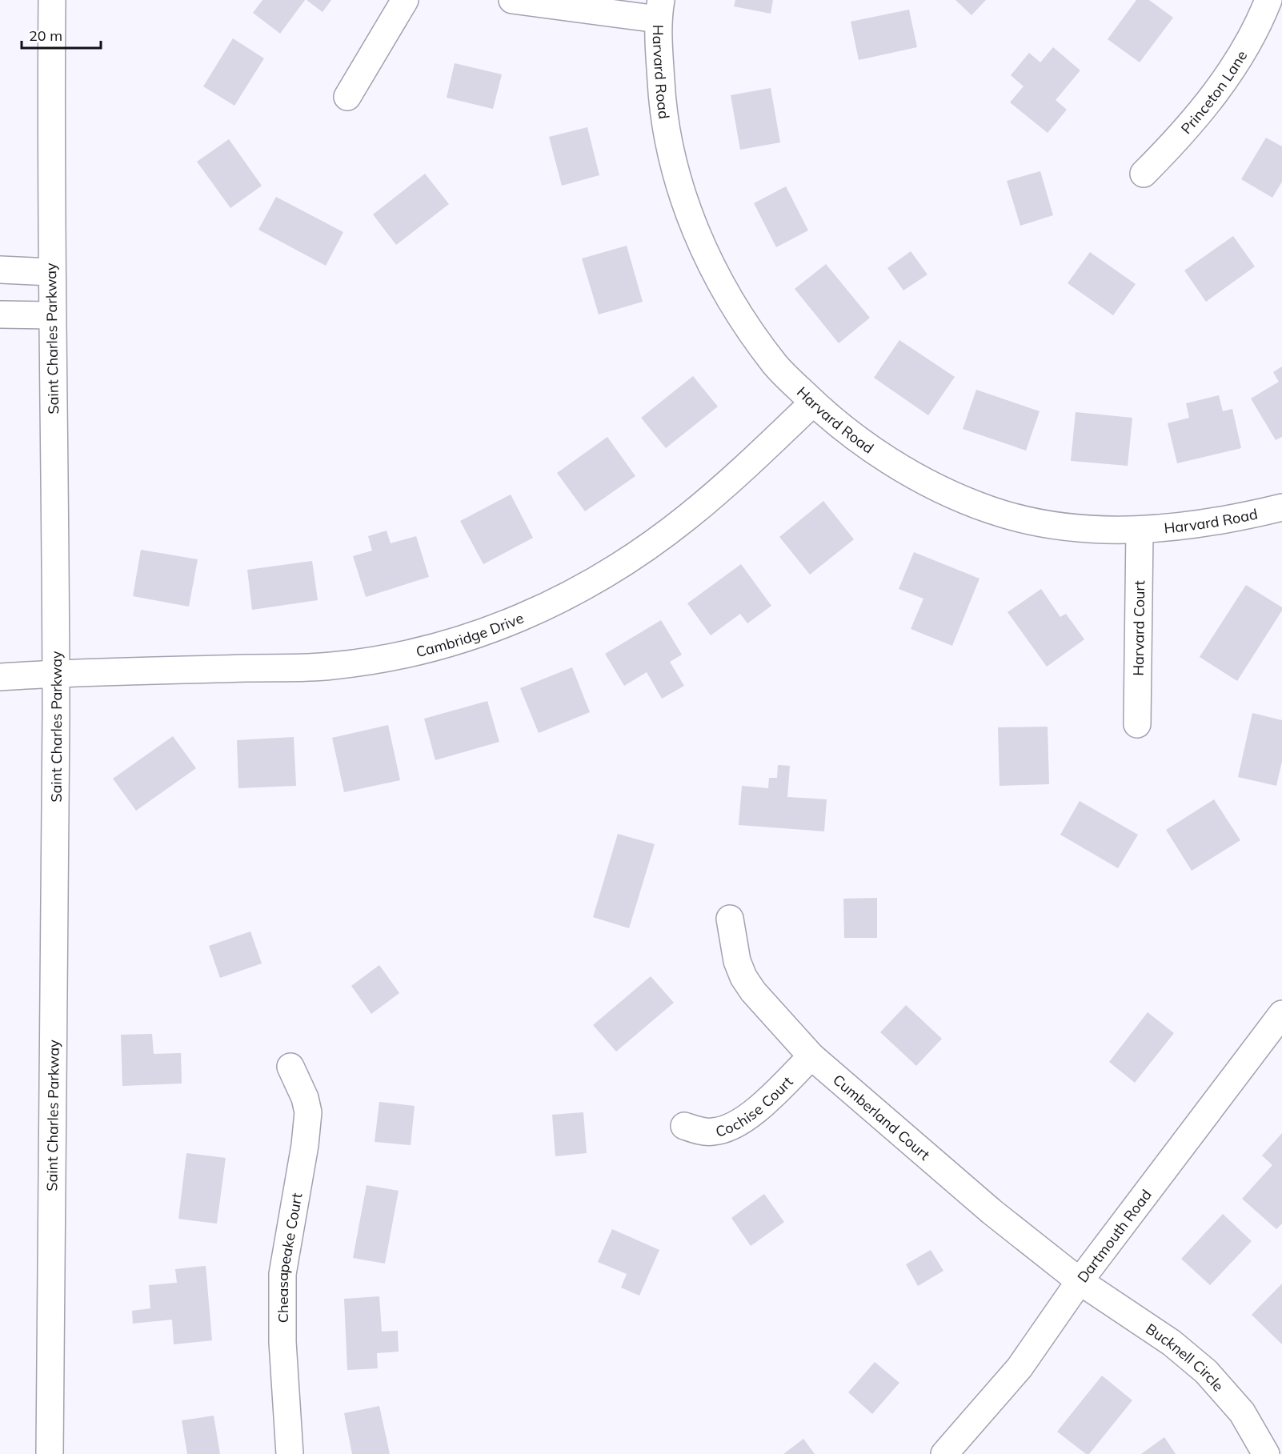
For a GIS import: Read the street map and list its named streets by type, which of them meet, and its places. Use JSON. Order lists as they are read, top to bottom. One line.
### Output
{"streets":{"street":["Harvard Road","Princeton Lane","Saint Charles Parkway","Harvard Court","Cambridge Drive","Cochise Court","Cumberland Court","Dartmouth Road","Cheasapeake Court","Bucknell Circle"]},"crossings":[["Harvard Road","Harvard Court"],["Harvard Road","Cambridge Drive"],["Saint Charles Parkway","Cambridge Drive"],["Cochise Court","Cumberland Court"],["Cumberland Court","Dartmouth Road"],["Cumberland Court","Bucknell Circle"],["Dartmouth Road","Bucknell Circle"]],"scale_bar":"20 m"}
